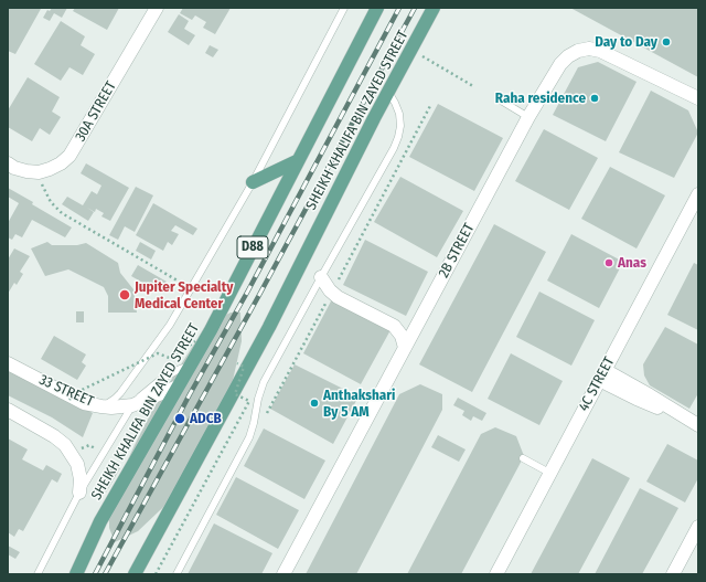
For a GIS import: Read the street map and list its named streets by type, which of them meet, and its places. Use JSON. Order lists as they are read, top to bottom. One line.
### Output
{"streets":{"main road":["SHEIKH KHALIFA BIN ZAYED STREET","D88"],"street":["30A STREET","2B STREET","4C STREET","33 STREET"]},"crossings":[["SHEIKH KHALIFA BIN ZAYED STREET","33 STREET"]],"places":["Day to Day","Raha residence","Anas","Jupiter Specialty Medical Center","Anthakshari By 5 AM","ADCB"]}
